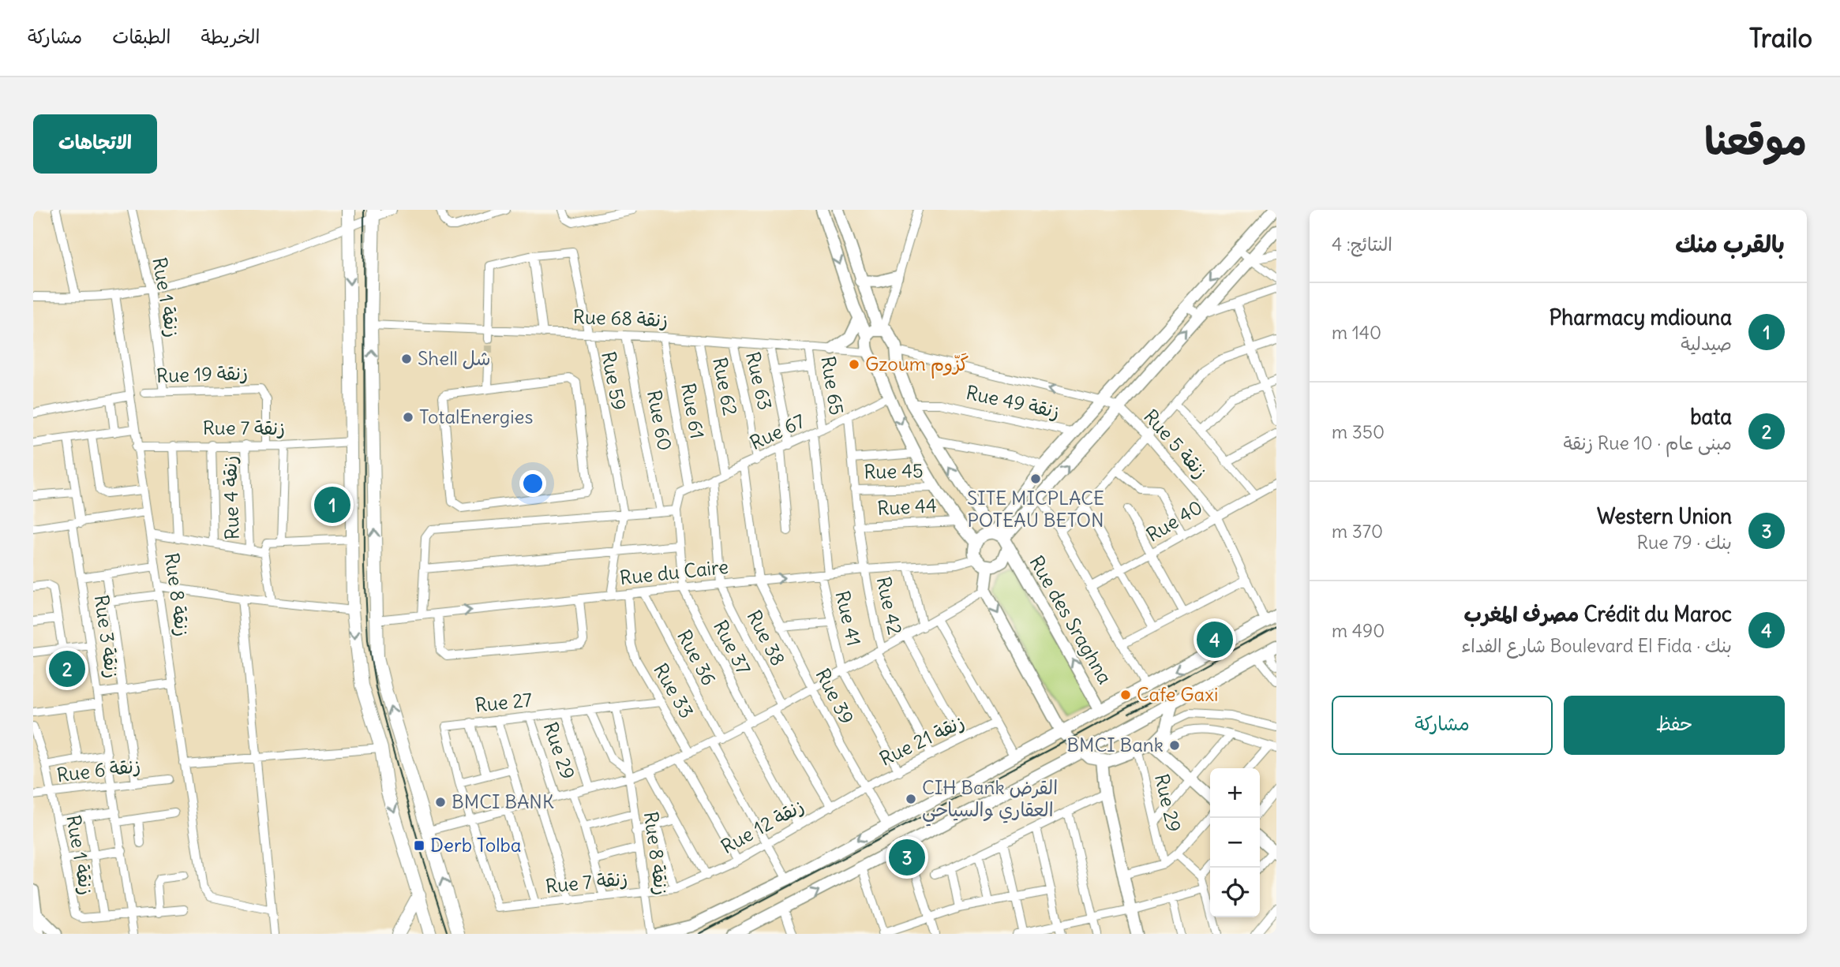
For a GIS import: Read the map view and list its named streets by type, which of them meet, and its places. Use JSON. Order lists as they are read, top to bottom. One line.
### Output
{"streets":{"street":["Rue 1 زنقة","Rue 68 زنقة","Rue 19 زنقة","Rue 59","Rue 63","Rue 65","Rue 62","Rue 49 زنقة","Rue 61","Rue 60","Rue 7 زنقة","Rue 67","Rue 5 زنقة","Rue 45","Rue 4 زنقة","Rue 44","Rue 40","Rue du Caire","Rue 8 زنقة","Rue 42","Rue 41","Rue des Sraghna","Rue 3 زنقة","Rue 38","Rue 37","Rue 36","Rue 33","Rue 39","Rue 27","Rue 21 زنقة","Rue 29","Rue 6 زنقة","Rue 12 زنقة"]},"crossings":[["Rue 1 زنقة","Rue 19 زنقة"],["Rue 1 زنقة","Rue 3 زنقة"],["Rue 1 زنقة","Rue 6 زنقة"],["Rue 68 زنقة","Rue 59"],["Rue 68 زنقة","Rue 63"],["Rue 68 زنقة","Rue 65"],["Rue 68 زنقة","Rue 62"],["Rue 68 زنقة","Rue 61"],["Rue 68 زنقة","Rue 60"],["Rue 68 زنقة","Rue 5 زنقة"],["Rue 68 زنقة","Rue des Sraghna"],["Rue 19 زنقة","Rue 7 زنقة"],["Rue 19 زنقة","Rue 8 زنقة"],["Rue 59","Rue du Caire"],["Rue 63","Rue 67"],["Rue 65","Rue 67"],["Rue 65","Rue du Caire"],["Rue 65","Rue 41"],["Rue 62","Rue 67"],["Rue 49 زنقة","Rue des Sraghna"],["Rue 61","Rue 67"],["Rue 7 زنقة","Rue 4 زنقة"],["Rue 7 زنقة","Rue 8 زنقة"],["Rue 7 زنقة","Rue 27"],["Rue 7 زنقة","Rue 12 زنقة"],["Rue 67","Rue 42"],["Rue 67","Rue 39"],["Rue 5 زنقة","Rue 40"],["Rue 5 زنقة","Rue des Sraghna"],["Rue 45","Rue 42"],["Rue 44","Rue 42"],["Rue du Caire","Rue 42"],["Rue du Caire","Rue 41"],["Rue du Caire","Rue des Sraghna"],["Rue du Caire","Rue 38"],["Rue du Caire","Rue 37"],["Rue du Caire","Rue 36"],["Rue du Caire","Rue 33"],["Rue du Caire","Rue 39"],["Rue 8 زنقة","Rue 27"],["Rue 41","Rue 21 زنقة"],["Rue 3 زنقة","Rue 6 زنقة"],["Rue 37","Rue 12 زنقة"],["Rue 33","Rue 27"],["Rue 39","Rue 21 زنقة"],["Rue 39","Rue 12 زنقة"],["Rue 27","Rue 29"],["Rue 21 زنقة","Rue 12 زنقة"]],"one_way":["Rue 5 زنقة"],"places":{"other":["Shell شل","Gzoum كَزّوم","TotalEnergies","SITE MICPLACE POTEAU BETON","Cafe Gaxi","BMCI Bank","CIH Bank القرض العقاري والسياحي","BMCI BANK"],"transit":["Derb Tolba"]},"page":{"header":"Trailo","nav":["الخريطة","الطبقات","مشاركة"],"title":"موقعنا","buttons":["الاتجاهات",["حفظ","مشاركة"]],"heading":["بالقرب منك","النتائج: 4"],"list":[{"mark":"1","name":"Pharmacy mdiouna","note":"صيدلية","value":"140 m"},{"mark":"2","name":"bata","note":"مبنى عام · Rue 10 زنقة","value":"350 m"},{"mark":"3","name":"Western Union","note":"بنك · Rue 79","value":"370 m"},{"mark":"4","name":"Crédit du Maroc مصرف المغرب","note":"بنك · Boulevard El Fida شارع الفداء","value":"490 m"}],"pins":["1","4","2","3"],"map_buttons":["+","−"]}}
